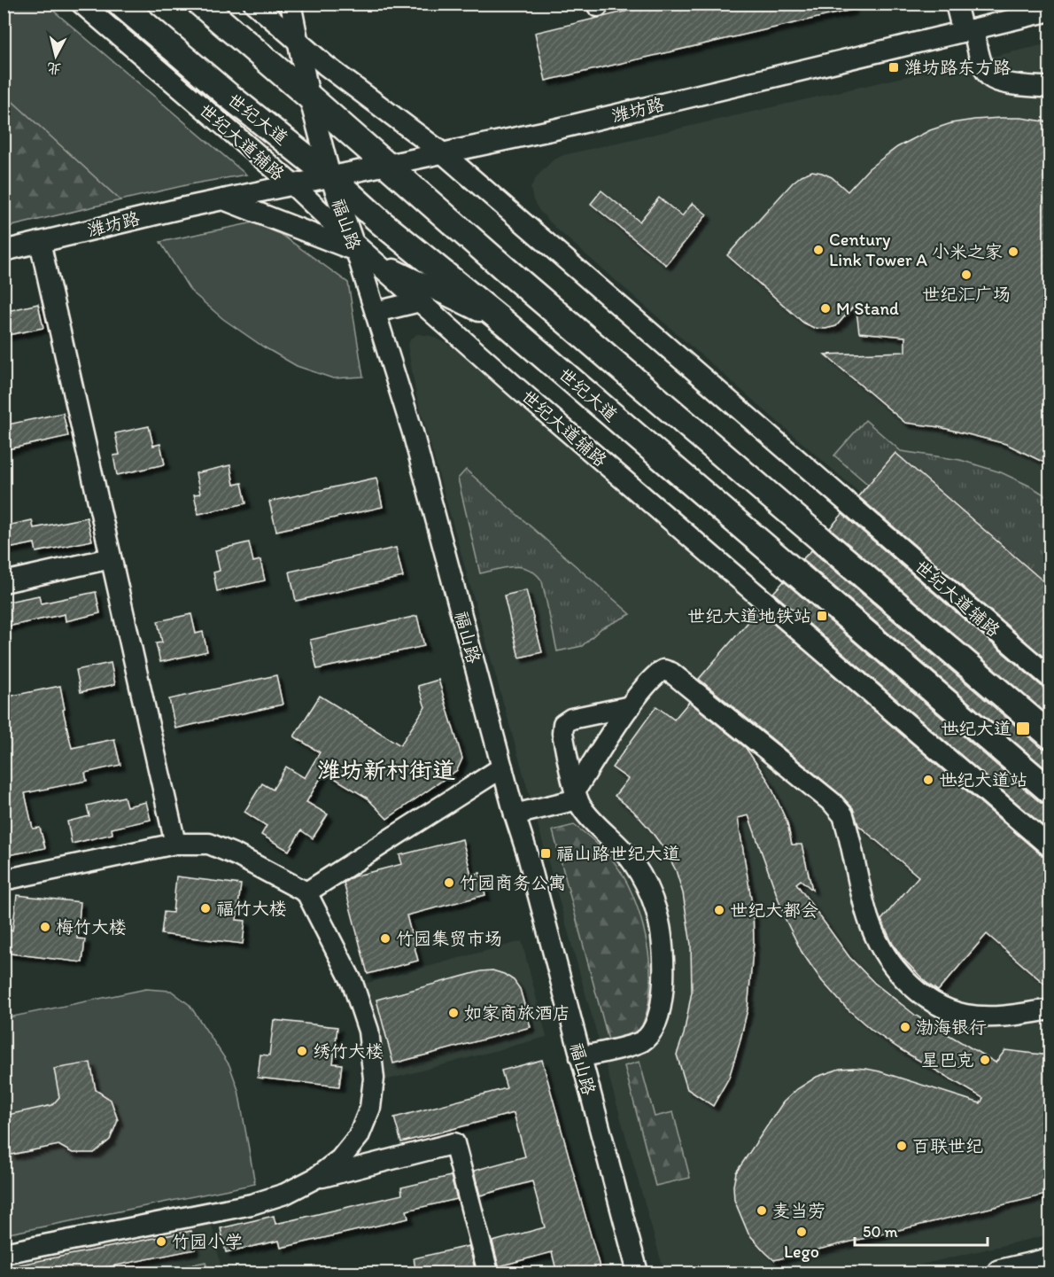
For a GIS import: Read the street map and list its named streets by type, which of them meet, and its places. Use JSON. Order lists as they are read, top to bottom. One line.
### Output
{"streets":{"main road":["世纪大道"],"street":["潍坊路","世纪大道辅路","福山路"]},"crossings":[["潍坊路","世纪大道"],["潍坊路","世纪大道辅路"],["潍坊路","福山路"],["世纪大道","福山路"],["世纪大道辅路","福山路"]],"districts":["潍坊新村街道"],"places":{"transit":["潍坊路东方路","世纪大道地铁站","世纪大道","福山路世纪大道"],"other":["Century Link Tower A","小米之家","世纪汇广场","M Stand","世纪大道站","竹园商务公寓","福竹大楼","世纪大都会","梅竹大楼","竹园集贸市场","如家商旅酒店","渤海银行","绣竹大楼","星巴克","百联世纪","麦当劳","Lego","竹园小学"]},"scale_bar":"50 m","north":"bottom"}
